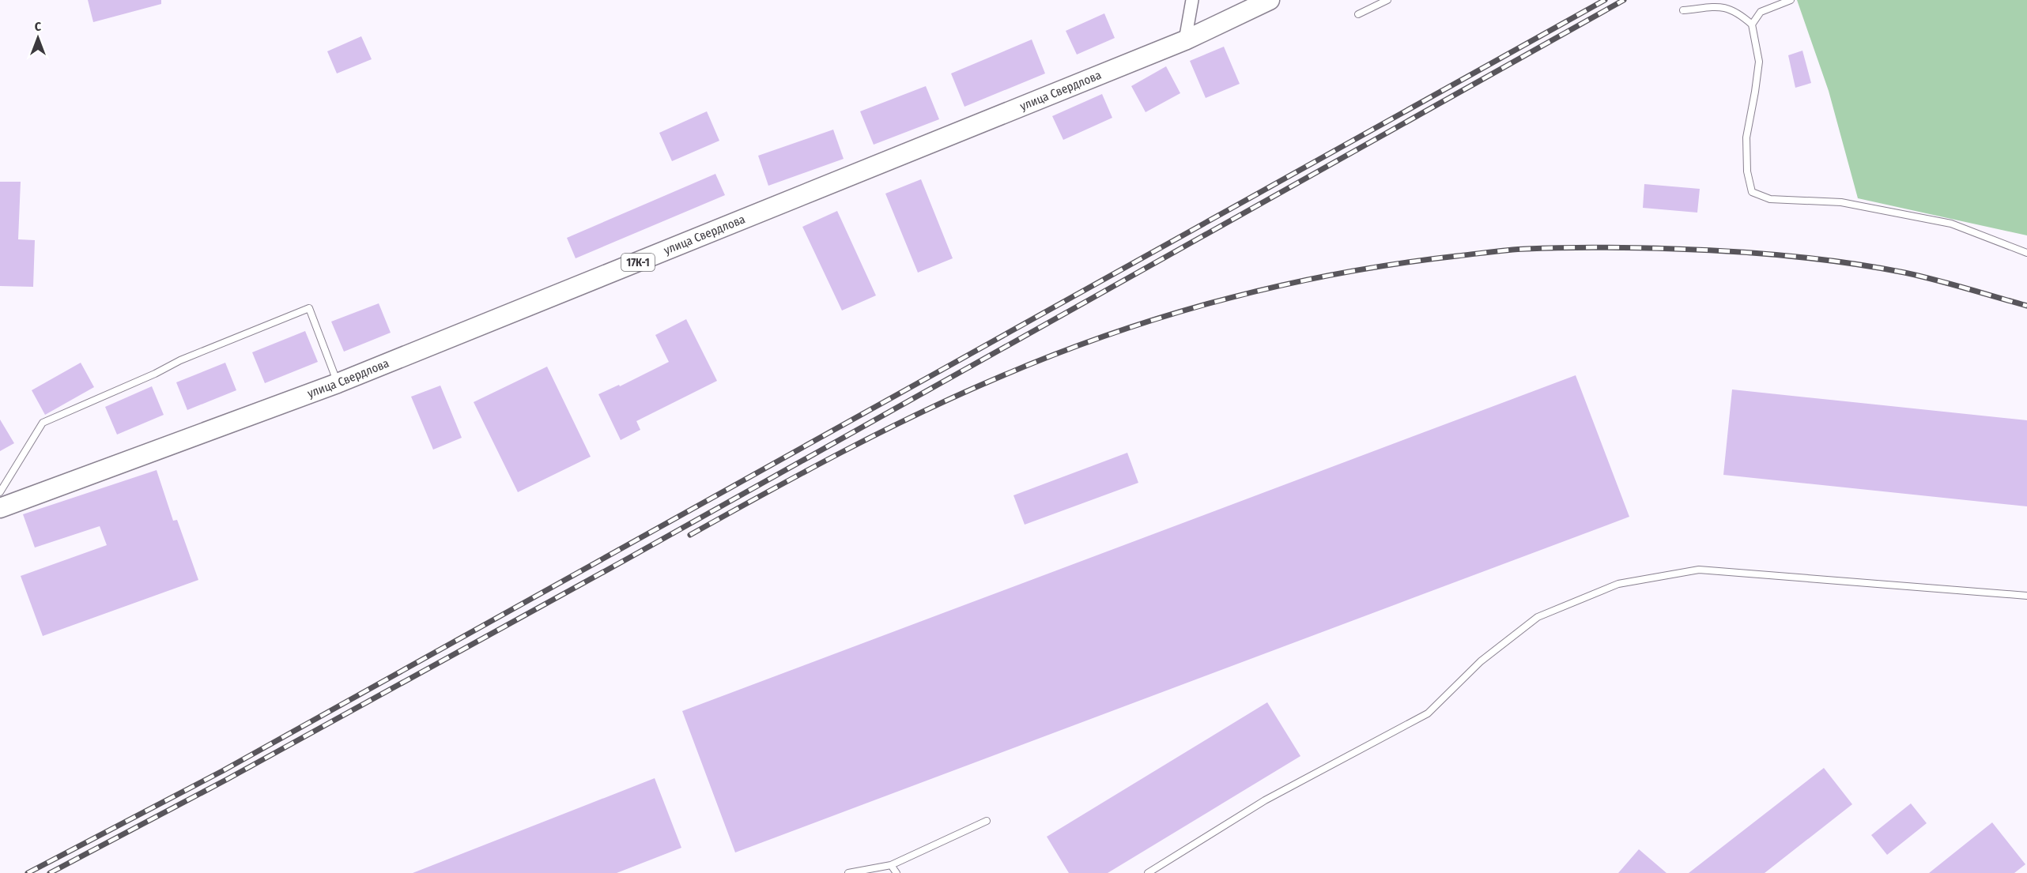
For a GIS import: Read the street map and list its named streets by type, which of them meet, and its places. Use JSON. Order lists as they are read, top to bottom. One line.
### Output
{"streets":{"main road":["улица Свердлова","17К-1"]},"north":"top"}
